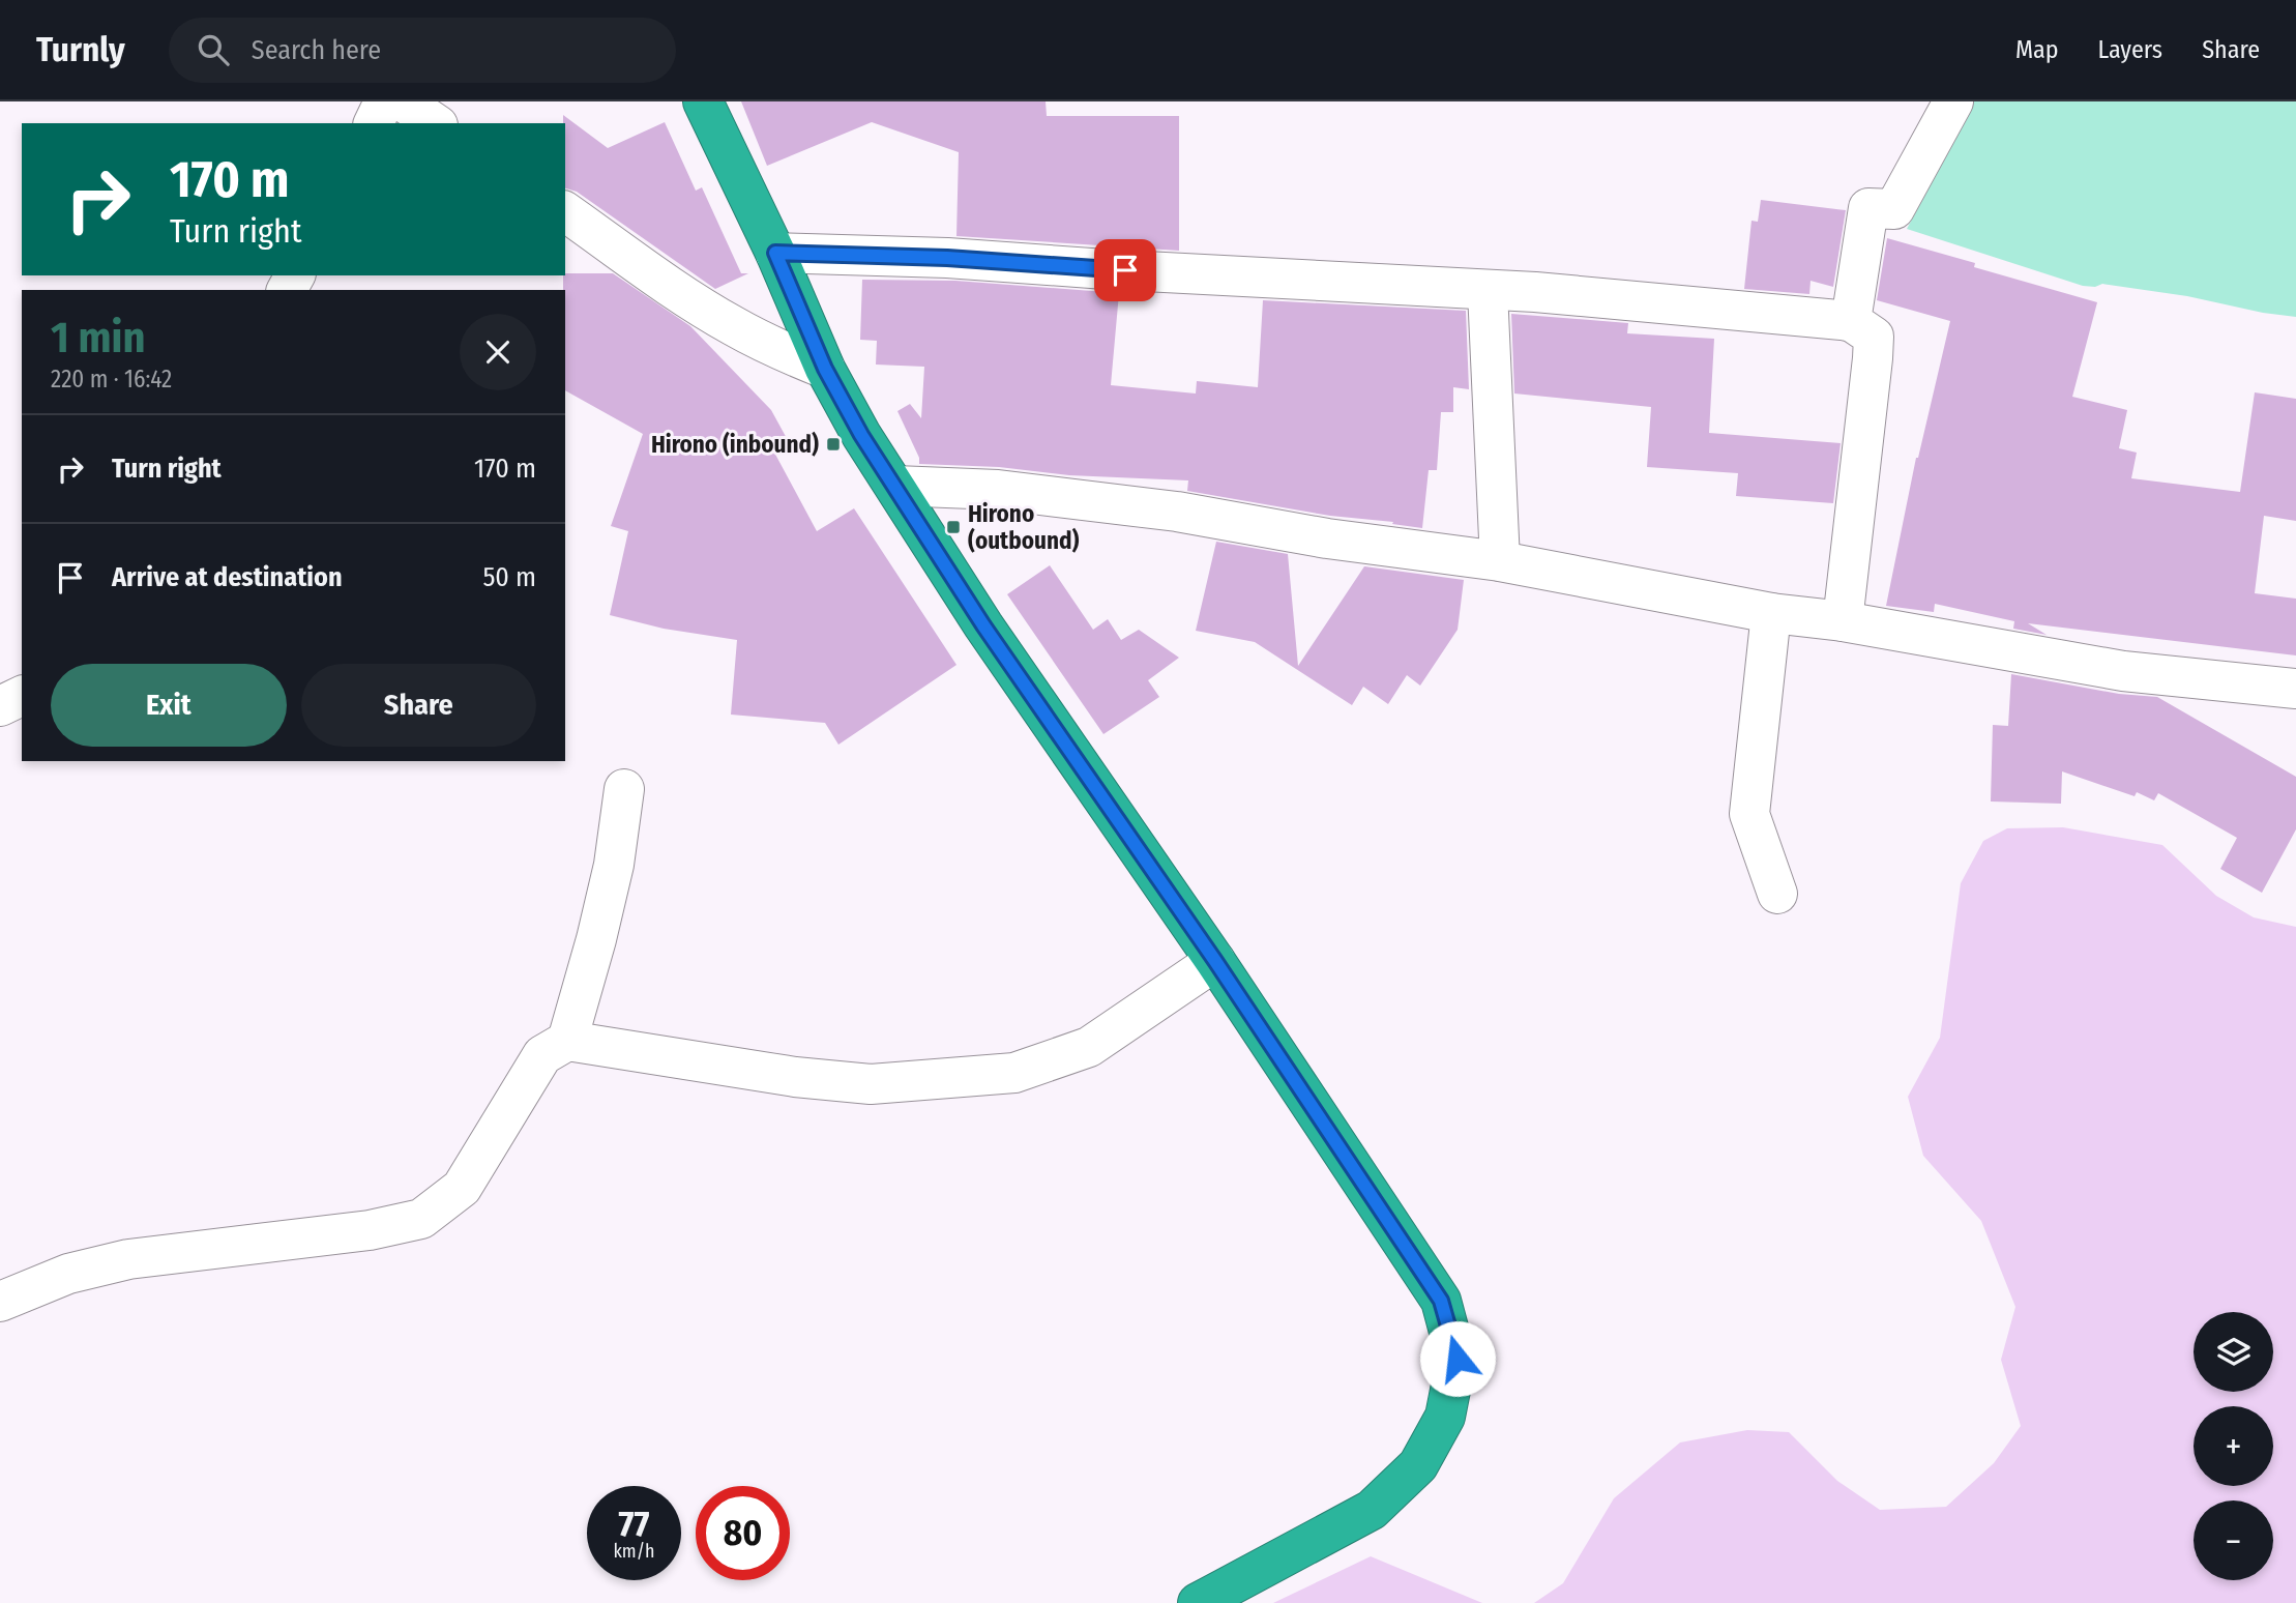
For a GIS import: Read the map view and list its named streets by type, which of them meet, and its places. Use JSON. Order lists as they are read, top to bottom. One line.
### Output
{"places":{"transit":["Hirono (inbound)","Hirono (outbound)"]},"page":{"header":"Turnly","search":"Search here","nav":["Map","Layers","Share"],"turn":["170 m","Turn right"],"heading":["1 min","220 m · 16:42"],"list":[{"name":"Turn right","value":"170 m"},{"name":"Arrive at destination","value":"50 m"}],"buttons":["Exit","Share"],"map_buttons":["+","−"],"speed":"77 km/h","limit":"80"}}
